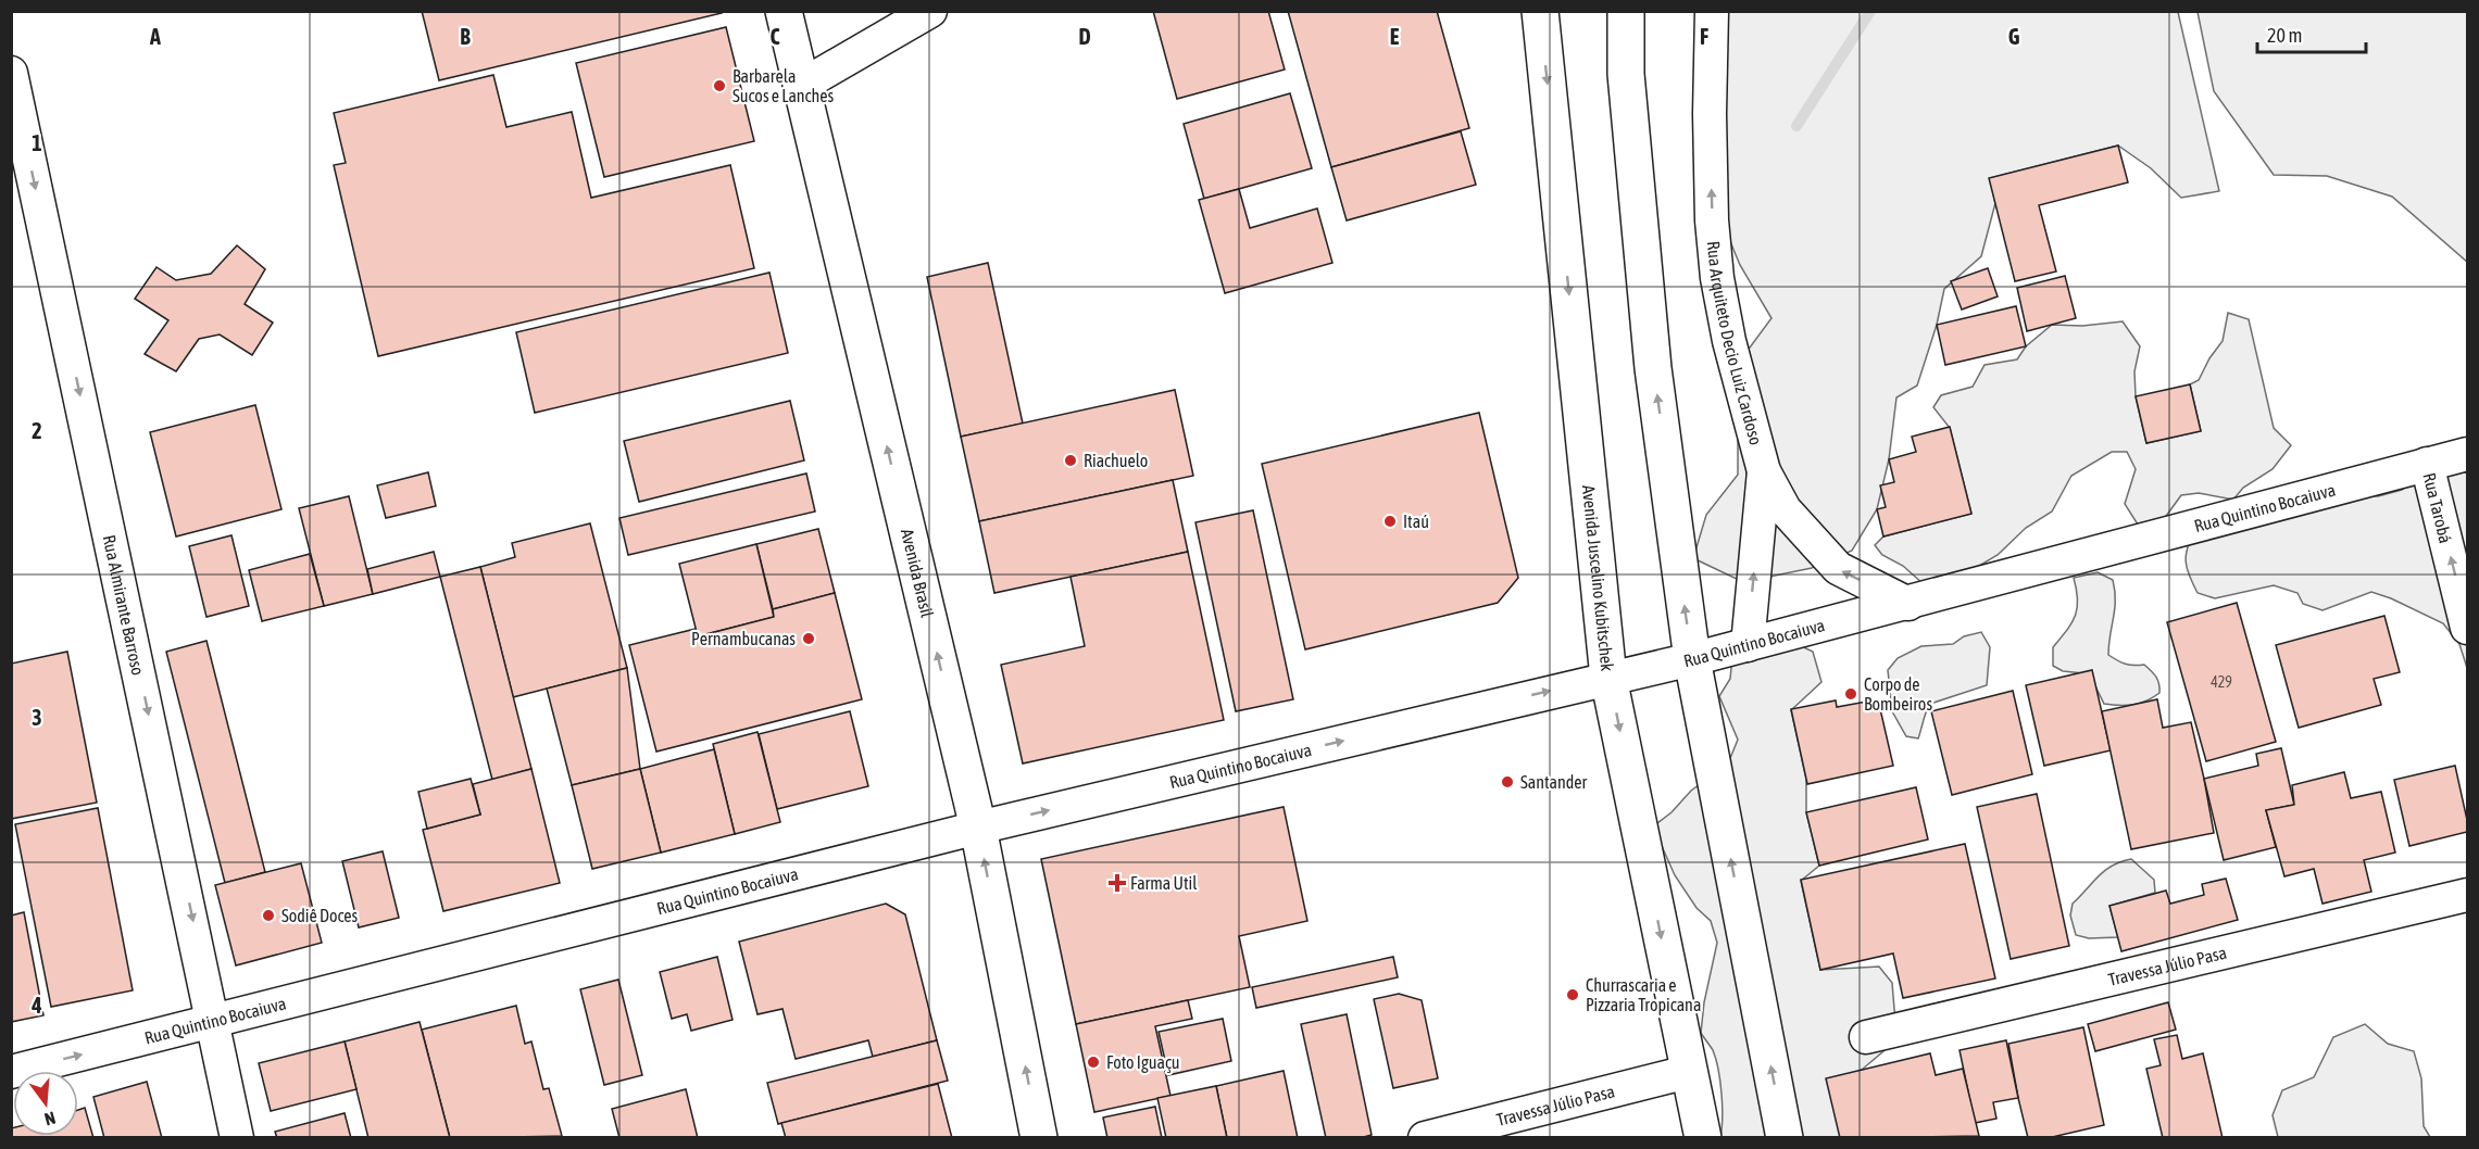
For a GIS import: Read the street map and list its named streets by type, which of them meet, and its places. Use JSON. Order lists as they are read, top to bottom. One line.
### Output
{"streets":{"main road":["Avenida Brasil","Avenida Juscelino Kubitschek"],"street":["Rua Arquiteto Decio Luiz Cardoso","Rua Quintino Bocaiuva","Rua Tarobá","Rua Almirante Barroso","Travessa Júlio Pasa"]},"crossings":[["Rua Arquiteto Decio Luiz Cardoso","Rua Quintino Bocaiuva"],["Rua Quintino Bocaiuva","Rua Tarobá"],["Rua Quintino Bocaiuva","Avenida Brasil"],["Rua Quintino Bocaiuva","Avenida Juscelino Kubitschek"],["Rua Quintino Bocaiuva","Rua Almirante Barroso"],["Avenida Juscelino Kubitschek","Travessa Júlio Pasa"]],"one_way":["Rua Arquiteto Decio Luiz Cardoso","Rua Tarobá","Avenida Brasil","Rua Almirante Barroso"],"places":{"other":["Barbarela Sucos e Lanches","Riachuelo","Itaú","Pernambucanas","Corpo de Bombeiros","Santander","Sodiê Doces","Churrascaria e Pizzaria Tropicana","Foto Iguaçu"],"health":["Farma Util"]},"house_numbers":["429"],"scale_bar":"20 m","north":"bottom","grid":{"columns":["A","B","C","D","E","F","G"],"rows":["1","2","3","4"]}}
